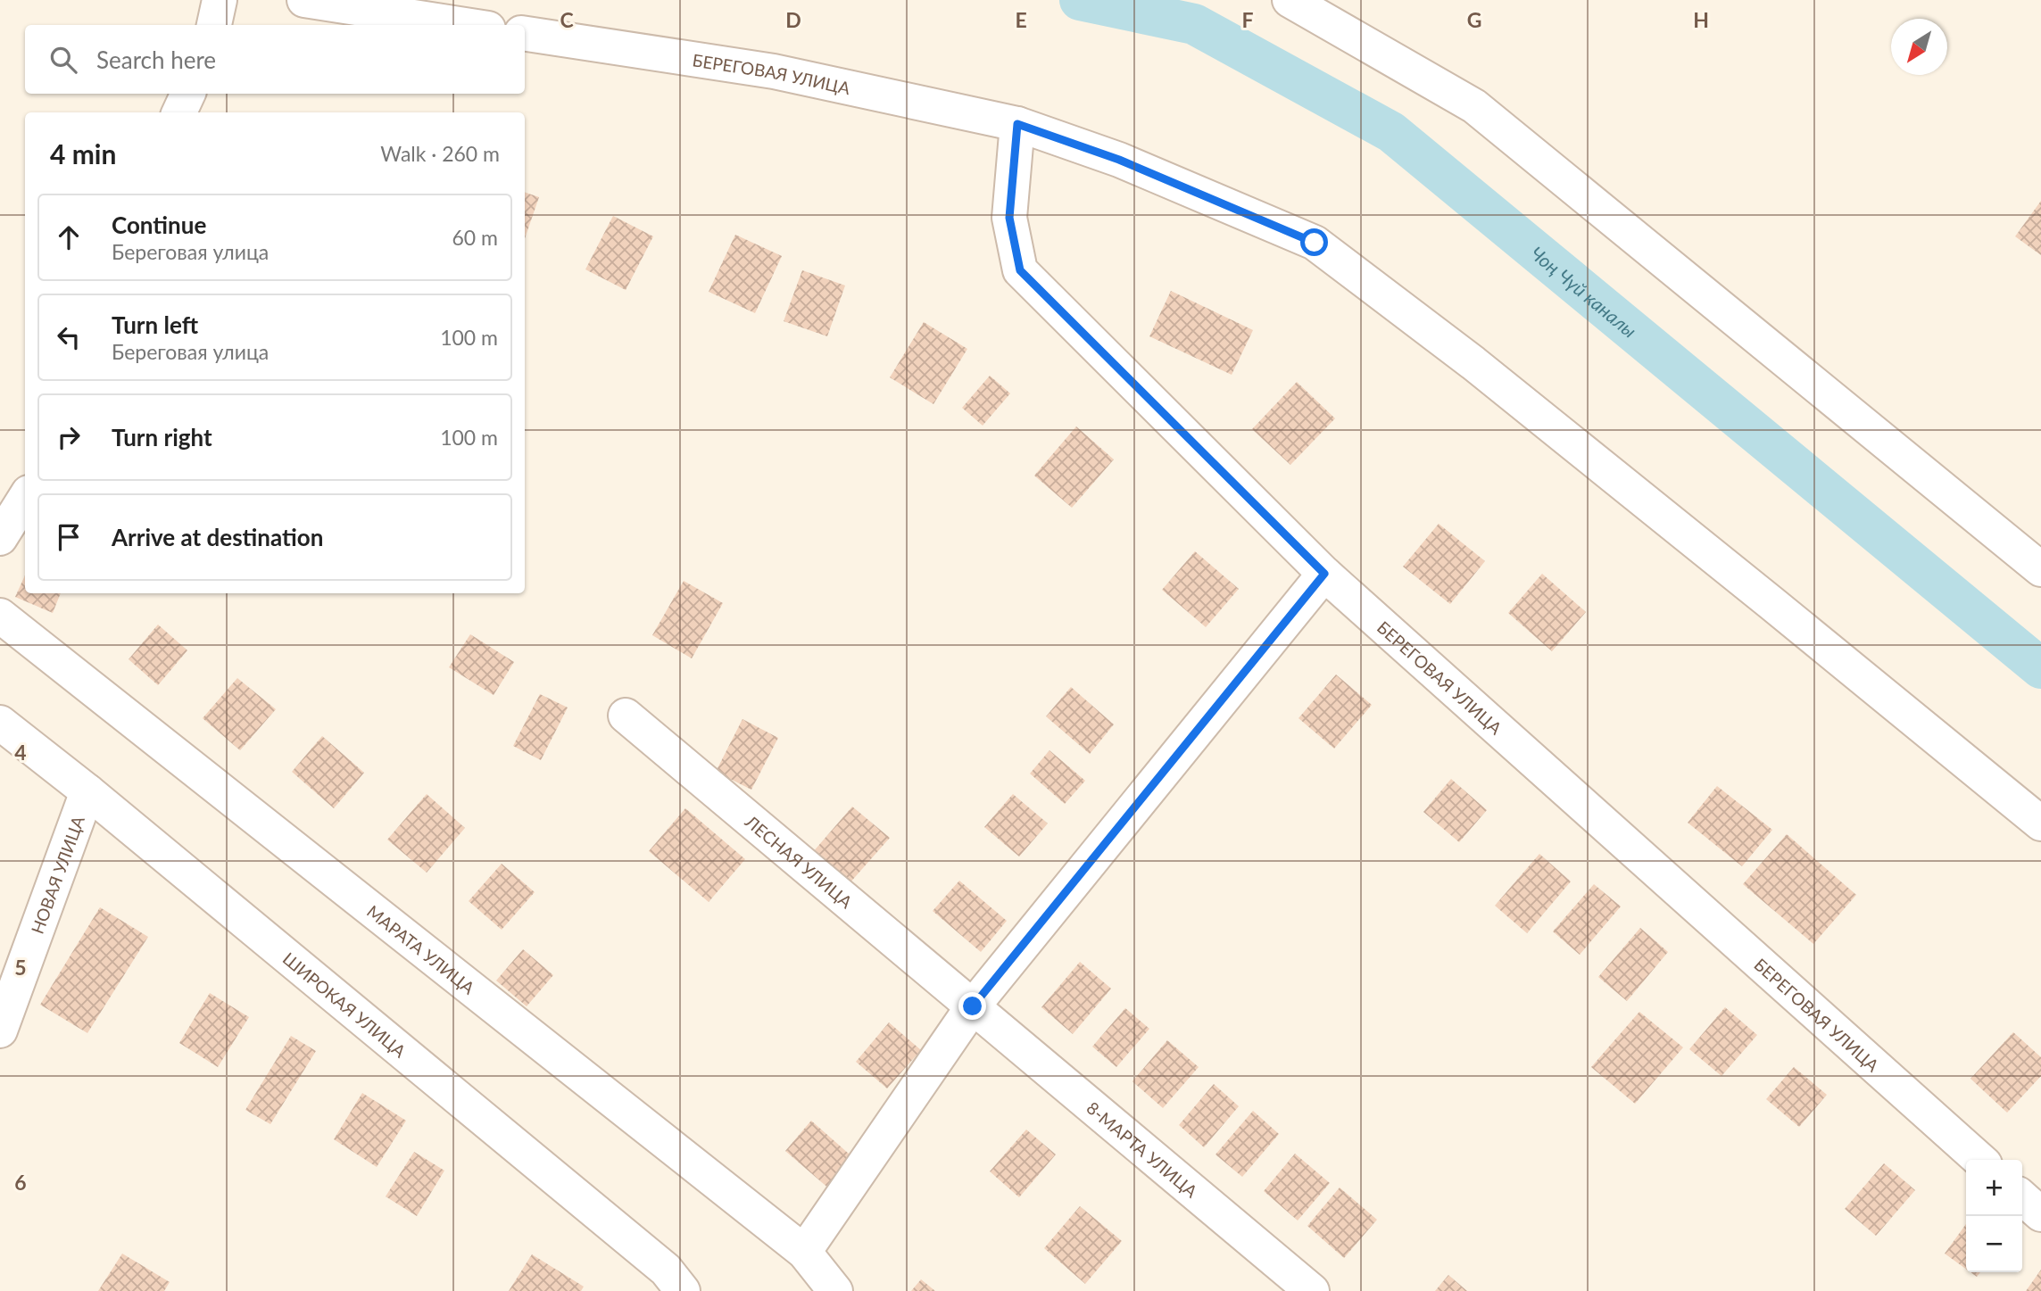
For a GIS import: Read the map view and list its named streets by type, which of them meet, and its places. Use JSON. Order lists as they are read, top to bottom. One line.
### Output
{"streets":{"street":["БЕРЕГОВАЯ УЛИЦА","ЛЕСНАЯ УЛИЦА","НОВАЯ УЛИЦА","МАРАТА УЛИЦА","ШИРОКАЯ УЛИЦА","8-МАРТА УЛИЦА"]},"crossings":[["ЛЕСНАЯ УЛИЦА","8-МАРТА УЛИЦА"],["НОВАЯ УЛИЦА","ШИРОКАЯ УЛИЦА"]],"water":["Чоң Чүй каналы"],"north":"bottom left","page":{"search":"Search here","heading":["4 min","Walk · 260 m"],"list":[["Continue","Береговая улица","60 m"],["Turn left","Береговая улица","100 m"],["Turn right","100 m"],"Arrive at destination"],"map_buttons":["+","−"]},"grid":{"columns":["C","D","E","F","G","H"],"rows":["4","5","6"]}}
